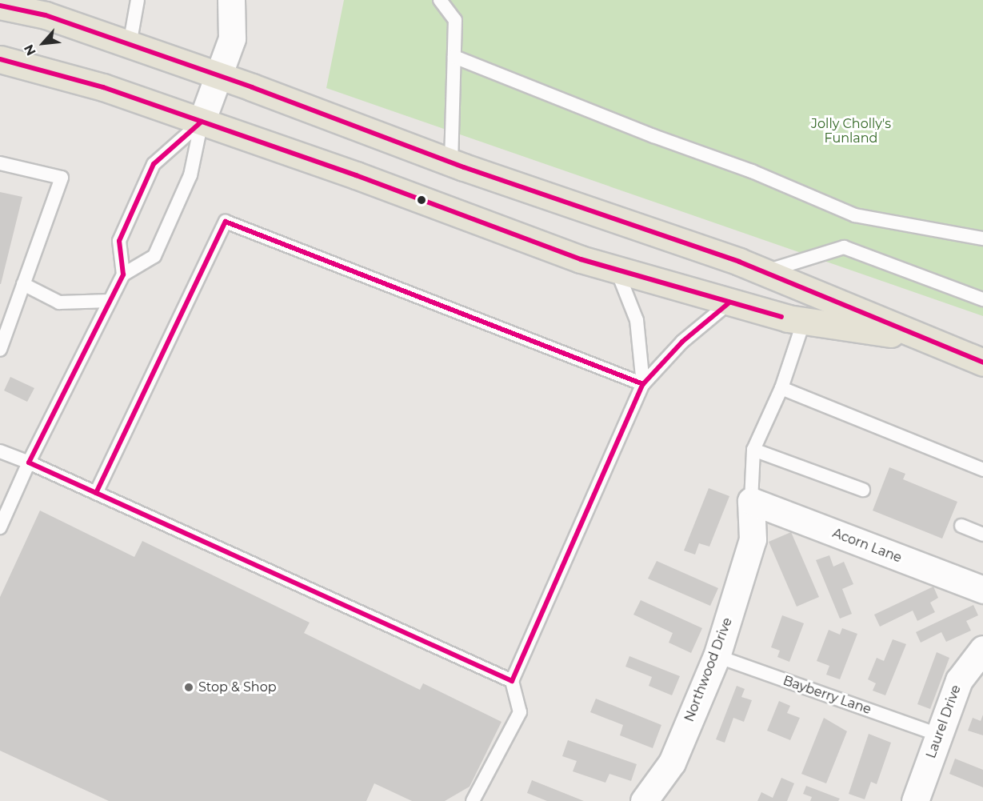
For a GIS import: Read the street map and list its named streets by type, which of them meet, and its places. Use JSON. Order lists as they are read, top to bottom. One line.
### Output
{"streets":{"street":["Acorn Lane","Northwood Drive","Laurel Drive"],"lane":["Bayberry Lane"]},"crossings":[["Acorn Lane","Northwood Drive"],["Northwood Drive","Bayberry Lane"],["Bayberry Lane","Laurel Drive"]],"parks":["Jolly Cholly's Funland"],"places":["Stop & Shop"],"north":"bottom left"}
